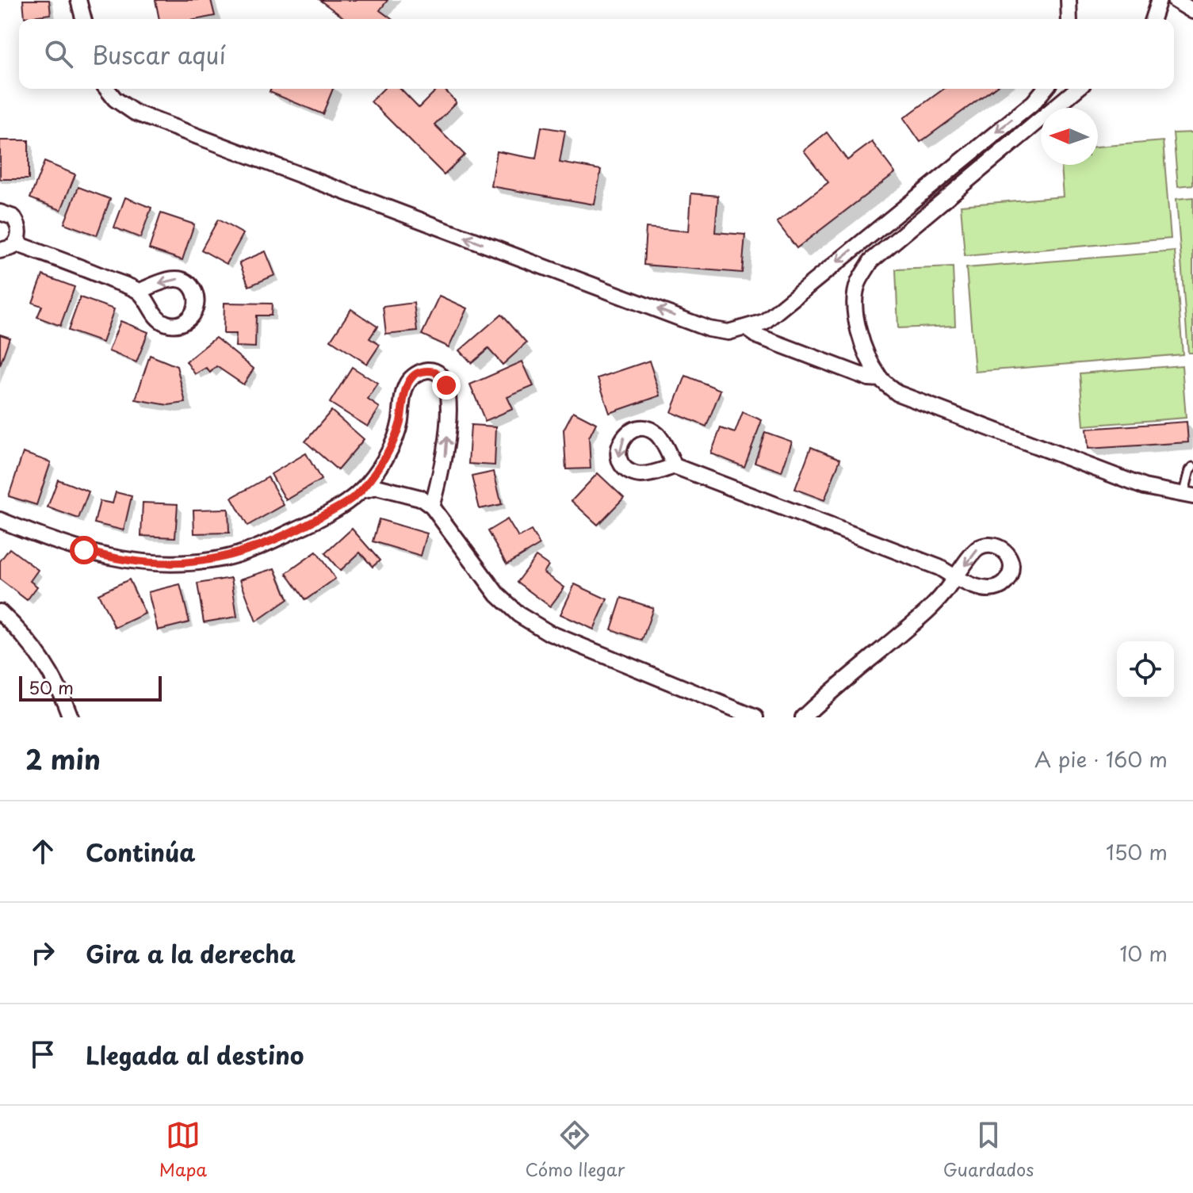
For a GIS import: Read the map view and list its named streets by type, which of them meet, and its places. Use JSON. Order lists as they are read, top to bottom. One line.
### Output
{"scale_bar":"50 m","north":"left","page":{"search":"Buscar aquí","scale":"50 m","heading":["2 min","A pie · 160 m"],"list":[["Continúa","150 m"],["Gira a la derecha","10 m"],"Llegada al destino"],"nav":["Mapa","Cómo llegar","Guardados"]}}
